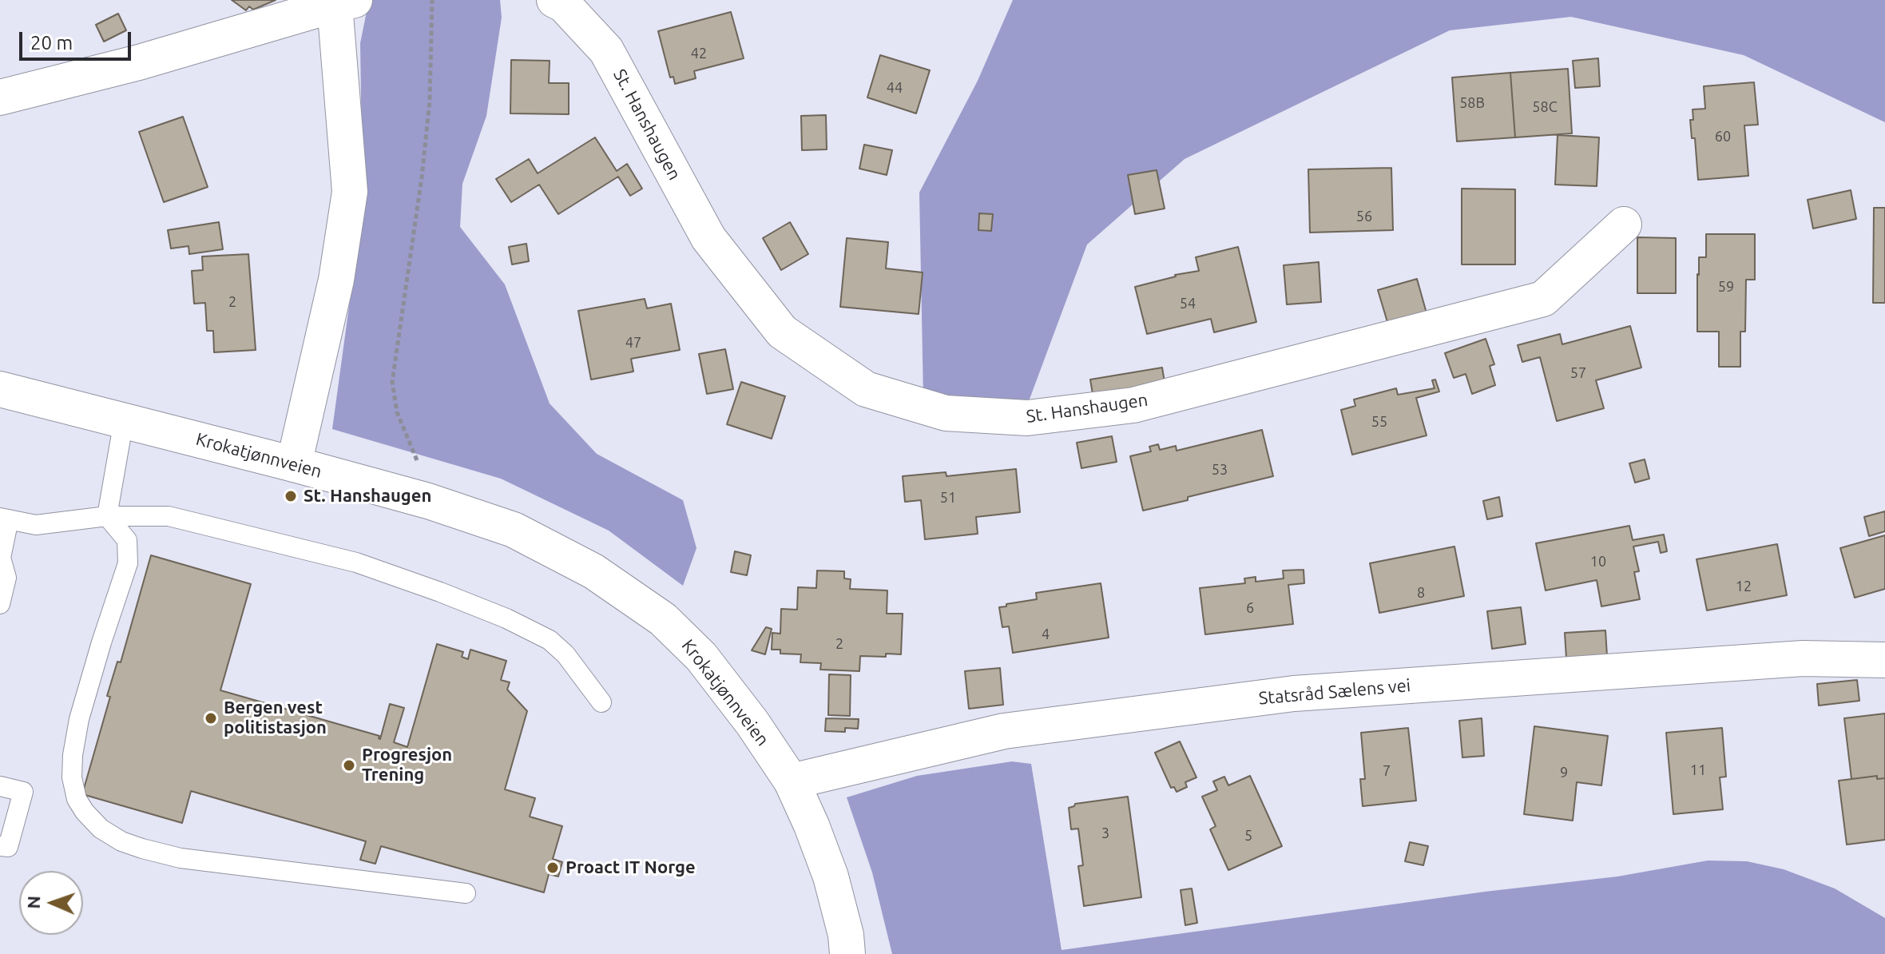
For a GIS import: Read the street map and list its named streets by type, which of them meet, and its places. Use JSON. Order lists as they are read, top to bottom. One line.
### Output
{"streets":{"street":["St. Hanshaugen","Krokatjønnveien","Statsråd Sælens vei"]},"crossings":[["Krokatjønnveien","Statsråd Sælens vei"]],"places":["St. Hanshaugen","Bergen vest politistasjon","Progresjon Trening","Proact IT Norge"],"house_numbers":["42","44","58B","58C","60","56","59","2","54","47","57","55","53","51","10","12","8","6","4","2","11","7","9","3","5"],"scale_bar":"20 m","north":"left"}
